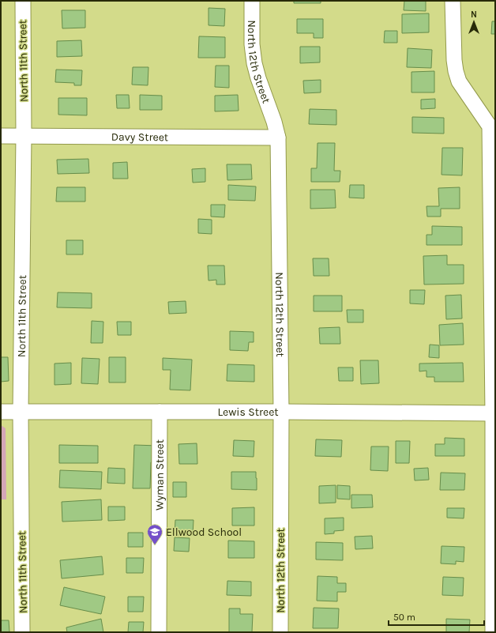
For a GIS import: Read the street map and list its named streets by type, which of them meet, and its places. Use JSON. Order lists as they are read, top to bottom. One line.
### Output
{"streets":{"street":["North 11th Street","North 12th Street","Davy Street","Lewis Street","Wyman Street"]},"crossings":[["North 11th Street","Davy Street"],["North 11th Street","Lewis Street"],["North 12th Street","Davy Street"],["North 12th Street","Lewis Street"],["Lewis Street","Wyman Street"]],"places":{"school or university":["Ellwood School"]},"scale_bar":"50 m","north":"top"}
